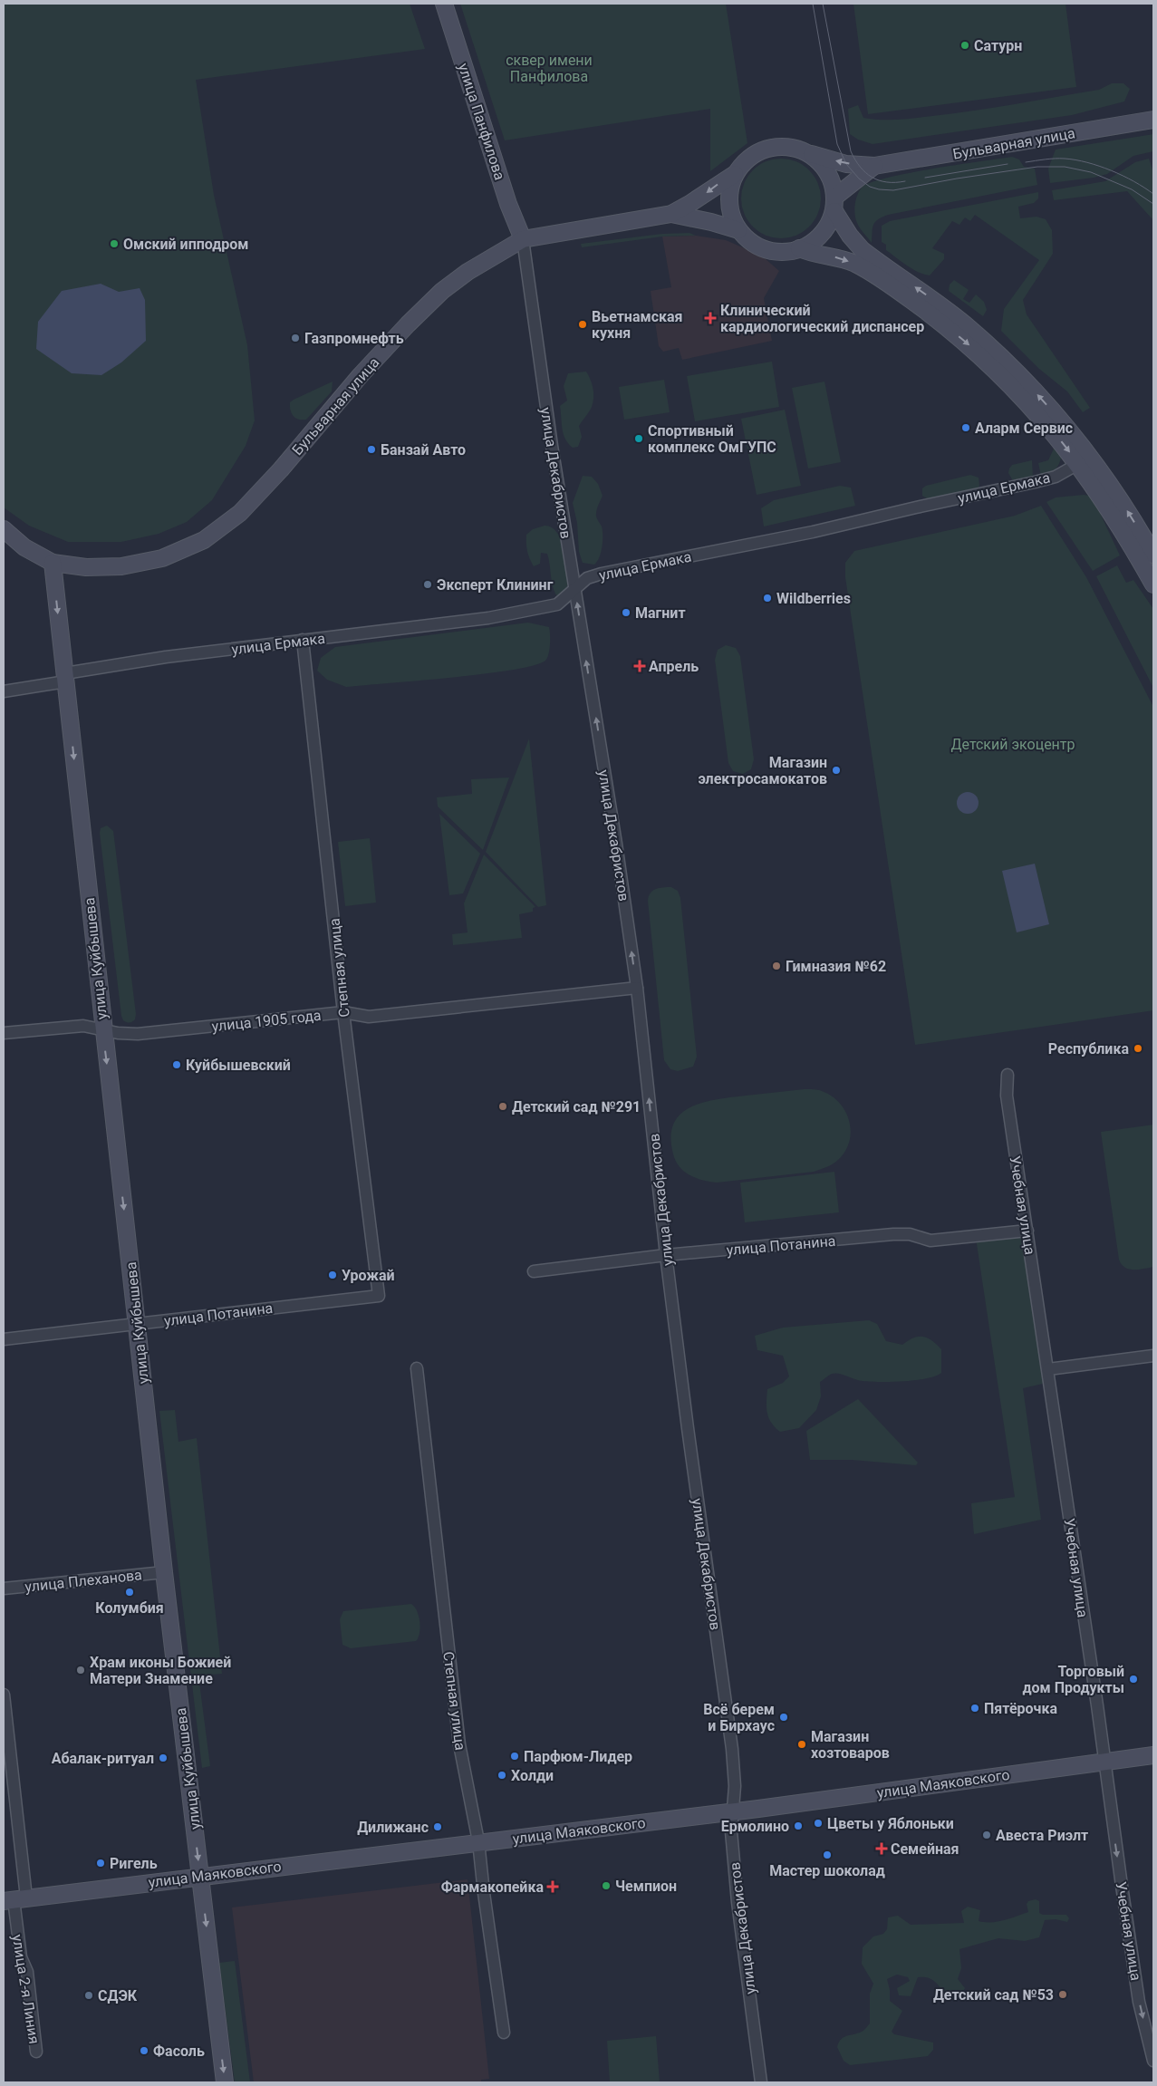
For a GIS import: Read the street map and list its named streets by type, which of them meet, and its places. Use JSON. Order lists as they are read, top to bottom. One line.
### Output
{"streets":{"main road":["улица Панфилова","Бульварная улица","улица Куйбышева","улица Маяковского"],"street":["улица Декабристов","улица Ермака","Степная улица","улица 1905 года","Учебная улица","улица Потанина","улица Плеханова","улица 2-я Линия"]},"crossings":[["улица Панфилова","Бульварная улица"],["улица Панфилова","улица Декабристов"],["Бульварная улица","улица Декабристов"],["Бульварная улица","улица Куйбышева"],["улица Декабристов","улица Ермака"],["улица Декабристов","улица 1905 года"],["улица Декабристов","улица Потанина"],["улица Декабристов","улица Маяковского"],["улица Ермака","улица Куйбышева"],["улица Ермака","Степная улица"],["улица Куйбышева","улица 1905 года"],["улица Куйбышева","улица Потанина"],["улица Куйбышева","улица Плеханова"],["улица Куйбышева","улица Маяковского"],["Степная улица","улица 1905 года"],["Степная улица","улица Потанина"],["Степная улица","улица Маяковского"],["Учебная улица","улица Потанина"],["Учебная улица","улица Маяковского"],["улица Маяковского","улица 2-я Линия"]],"one_way":["улица Декабристов","улица Куйбышева"],"parks":["сквер имени Панфилова","Детский экоцентр"],"places":{"other":["Сатурн","Омский ипподром","Вьетнамская кухня","Газпромнефть","Аларм Сервис","Спортивный комплекс ОмГУПС","Банзай Авто","Эксперт Клининг","Wildberries","Магнит","Магазин электросамокатов","Гимназия №62","Республика","Куйбышевский","Детский сад №291","Урожай","Колумбия","Храм иконы Божией Матери Знамение","Торговый дом Продукты","Пятёрочка","Всё берем и Бирхаус","Магазин хозтоваров","Парфюм-Лидер","Абалак-ритуал","Холди","Цветы у Яблоньки","Ермолино","Дилижанс","Авеста Риэлт","Мастер шоколад","Ригель","Чемпион","Детский сад №53","СДЭК","Фасоль"],"health":["Клинический кардиологический диспансер","Апрель","Семейная","Фармакопейка"]}}
